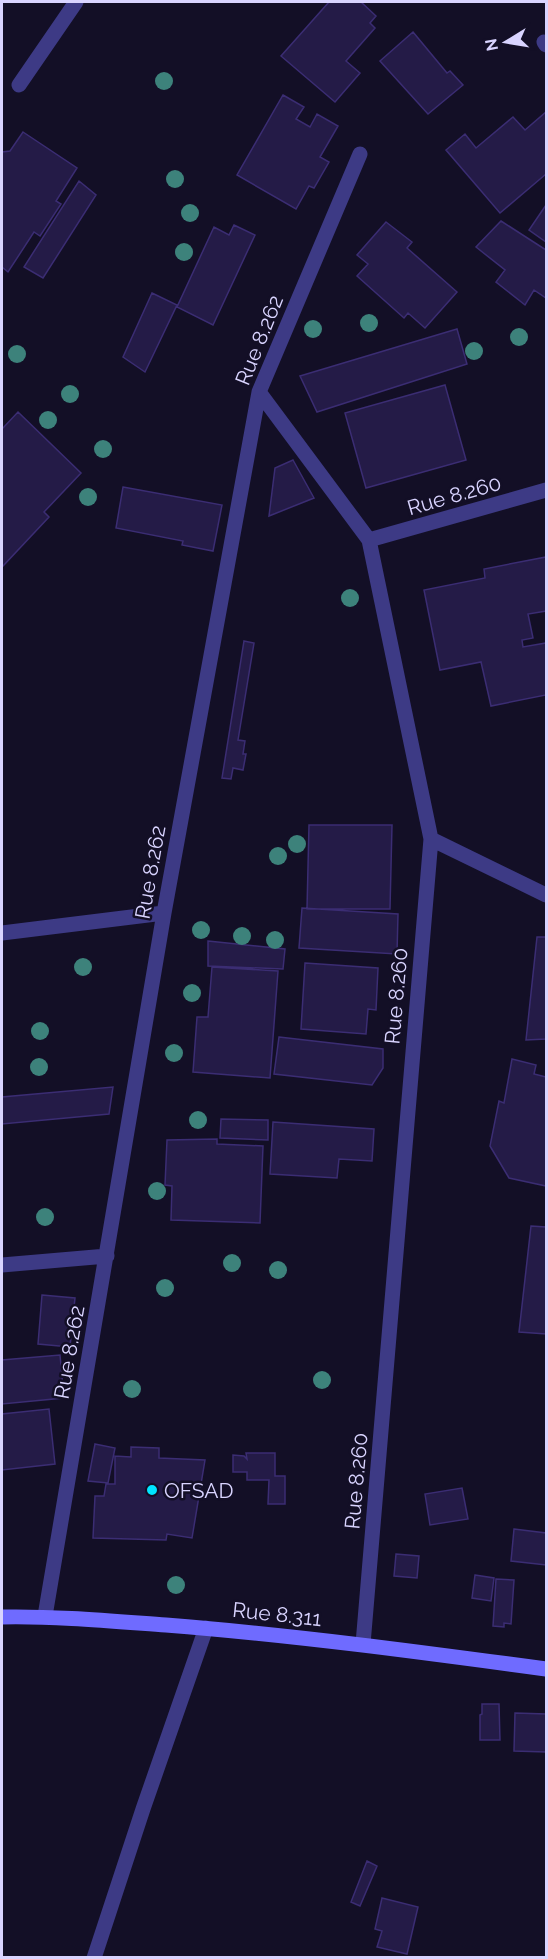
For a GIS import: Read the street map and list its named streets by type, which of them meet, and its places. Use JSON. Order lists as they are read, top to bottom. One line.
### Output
{"streets":{"main road":["Rue 8.311"],"street":["Rue 8.262","Rue 8.260"]},"crossings":[["Rue 8.262","Rue 8.311"],["Rue 8.260","Rue 8.311"]],"places":["OFSAD"],"north":"left"}
